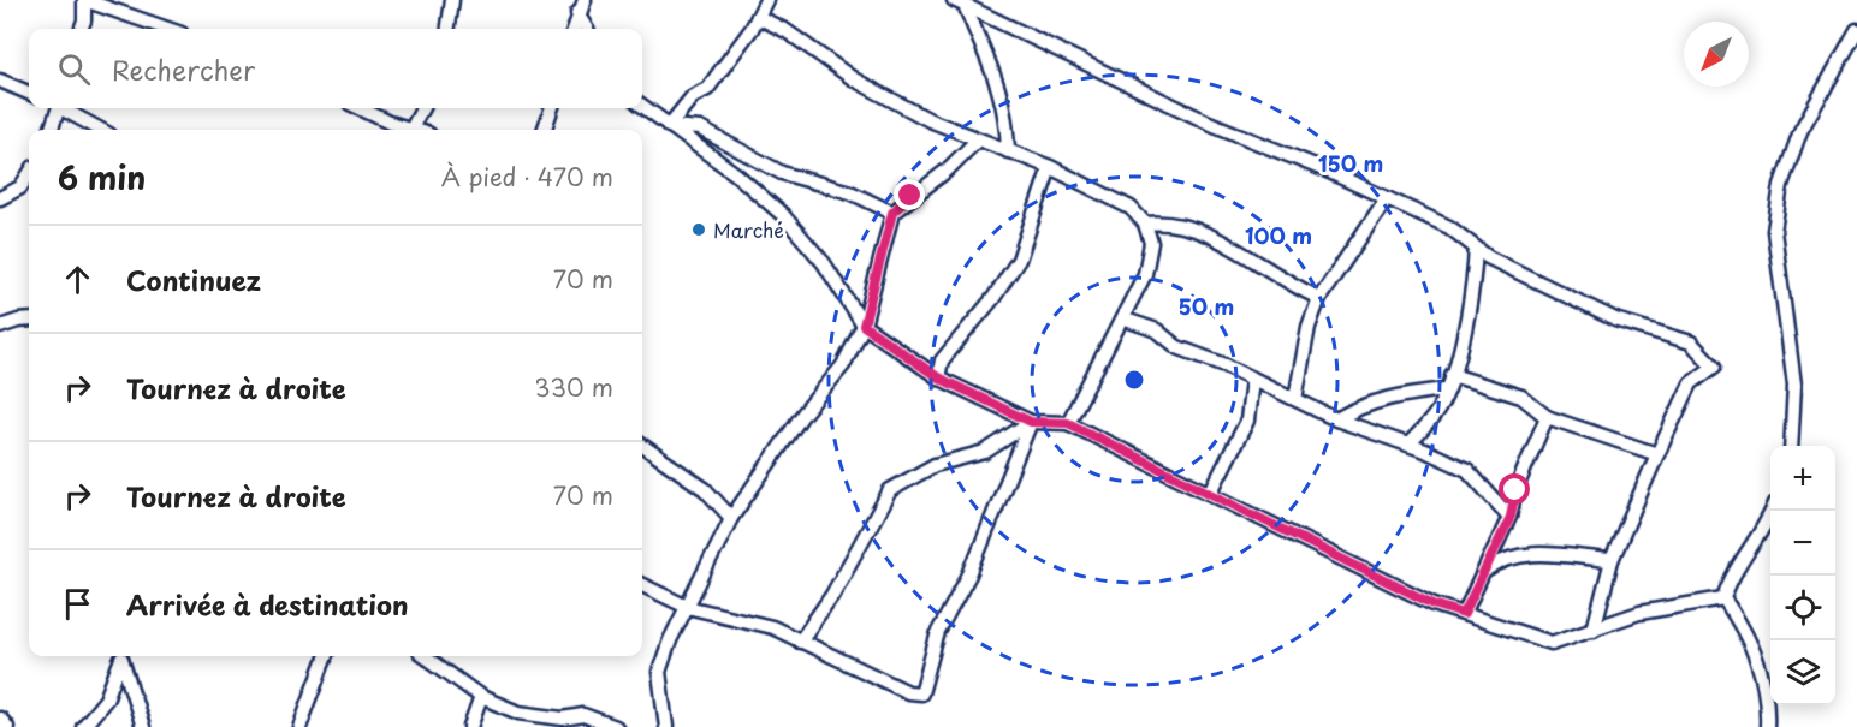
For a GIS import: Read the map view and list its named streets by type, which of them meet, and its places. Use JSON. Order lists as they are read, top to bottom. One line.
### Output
{"places":["Marché"],"north":"bottom left","page":{"search":"Rechercher","heading":["6 min","À pied · 470 m"],"list":[["Continuez","70 m"],["Tournez à droite","330 m"],["Tournez à droite","70 m"],"Arrivée à destination"],"map_buttons":["+","−"]},"rings":["150 m","100 m","50 m"]}
